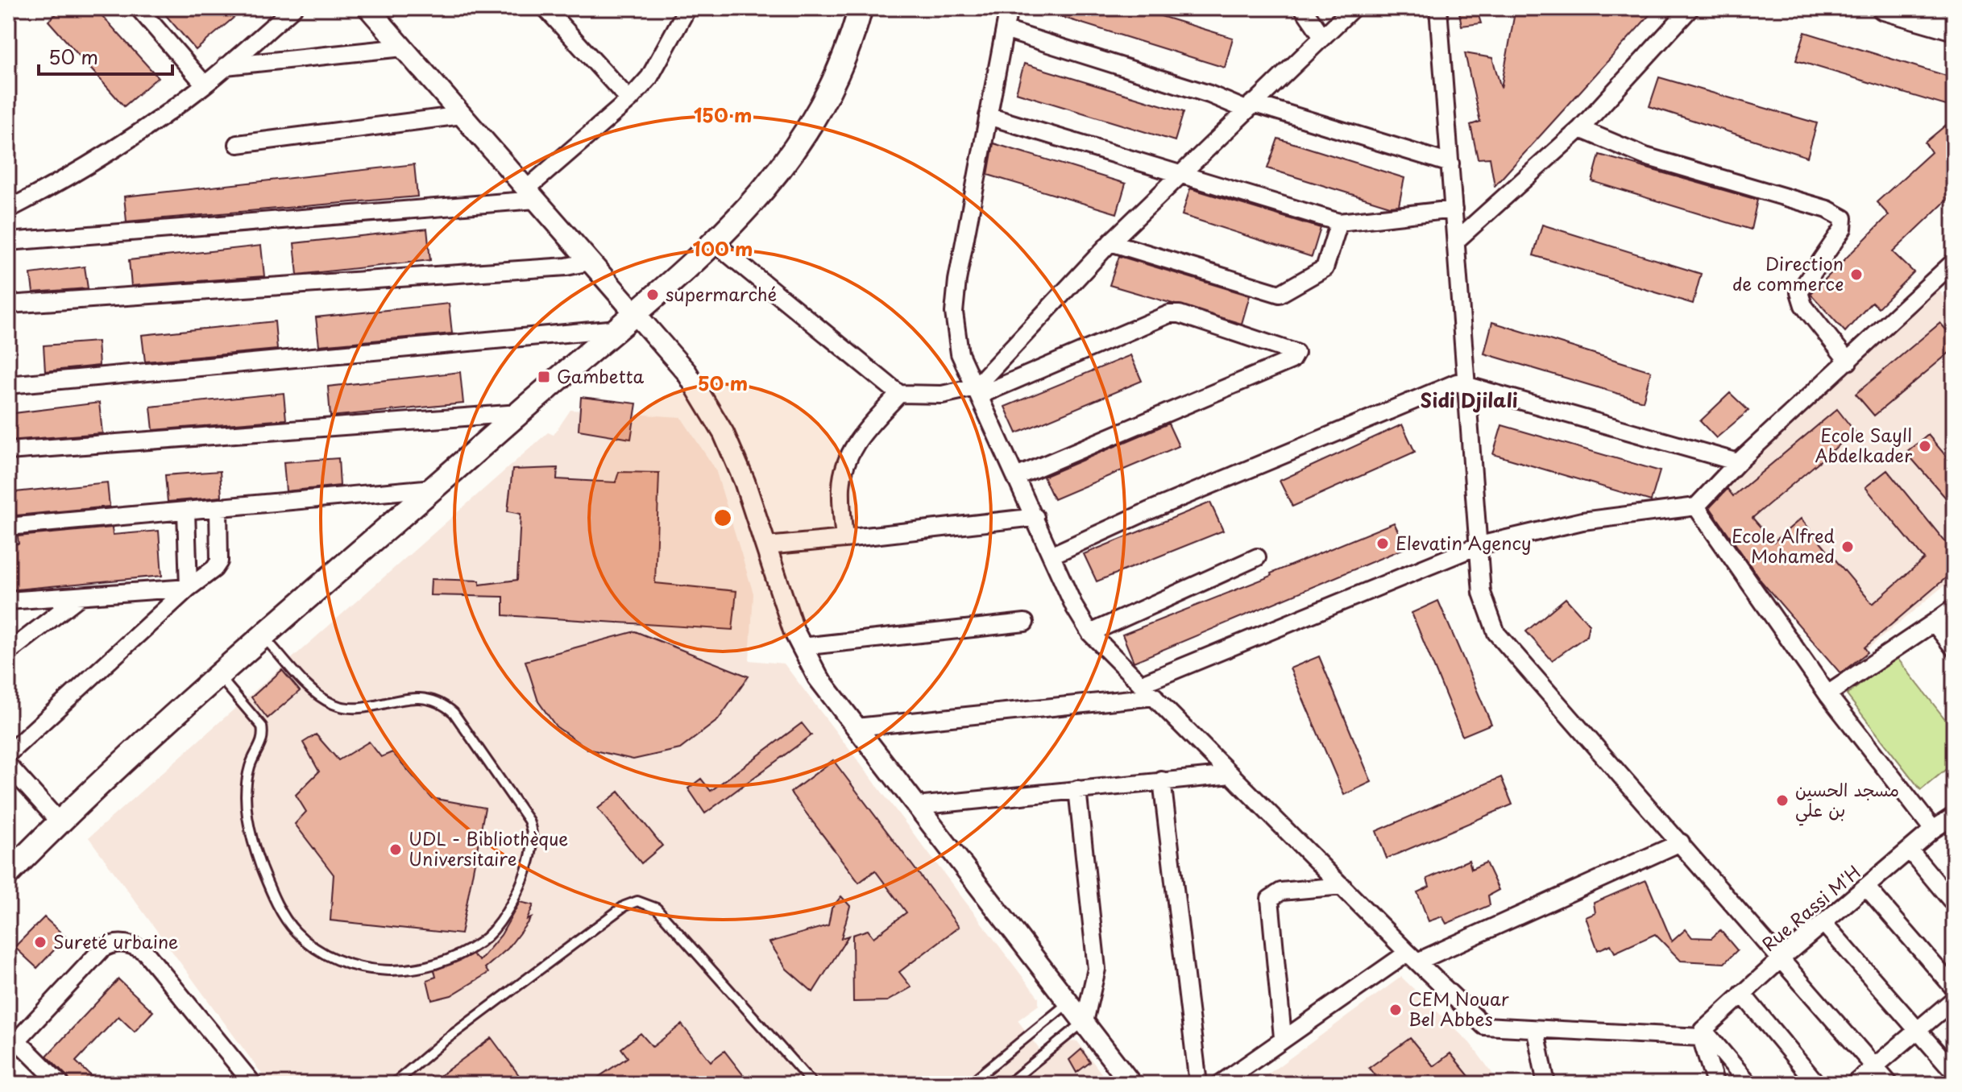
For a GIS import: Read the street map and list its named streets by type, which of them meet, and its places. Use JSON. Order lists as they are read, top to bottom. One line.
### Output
{"streets":{"street":["Rue Rassi M'H"]},"districts":["Sidi Djilali"],"places":{"other":["Direction de commerce","supermarché","Ecole Sayll Abdelkader","Elevatin Agency","Ecole Alfred Mohamed","مسجد الحسين بن علي","UDL - Bibliothèque Universitaire","Sureté urbaine","CEM Nouar Bel Abbes"],"transit":["Gambetta"]},"scale_bar":"50 m","rings":["150 m","100 m","50 m"]}
